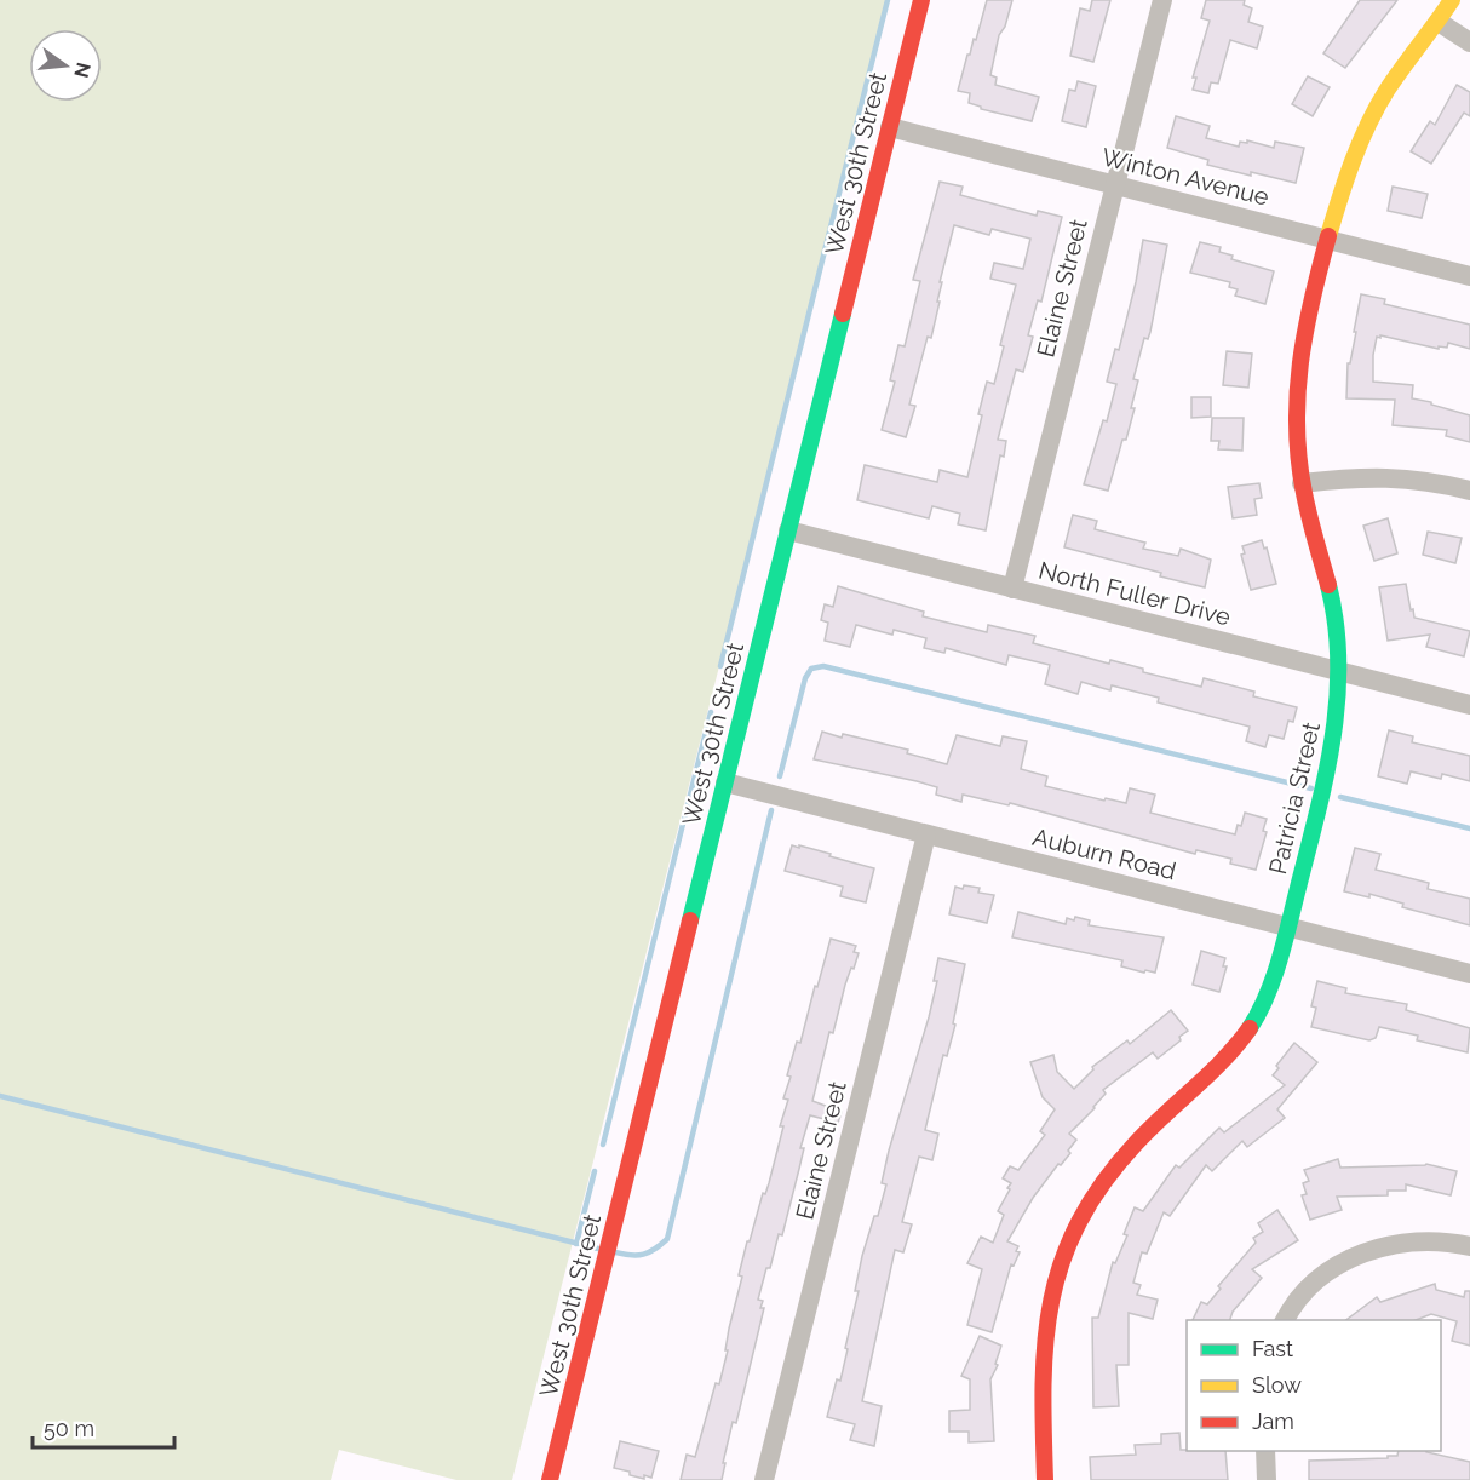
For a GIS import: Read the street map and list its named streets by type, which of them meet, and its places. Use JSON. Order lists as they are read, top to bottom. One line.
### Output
{"streets":{"street":["West 30th Street","Winton Avenue","Elaine Street","North Fuller Drive","Patricia Street","Auburn Road"]},"crossings":[["West 30th Street","Winton Avenue"],["West 30th Street","North Fuller Drive"],["West 30th Street","Auburn Road"],["Winton Avenue","Elaine Street"],["Winton Avenue","Patricia Street"],["Elaine Street","North Fuller Drive"],["Elaine Street","Auburn Road"],["North Fuller Drive","Patricia Street"],["Patricia Street","Auburn Road"]],"legend":["Fast","Slow","Jam"],"scale_bar":"50 m","north":"right"}
